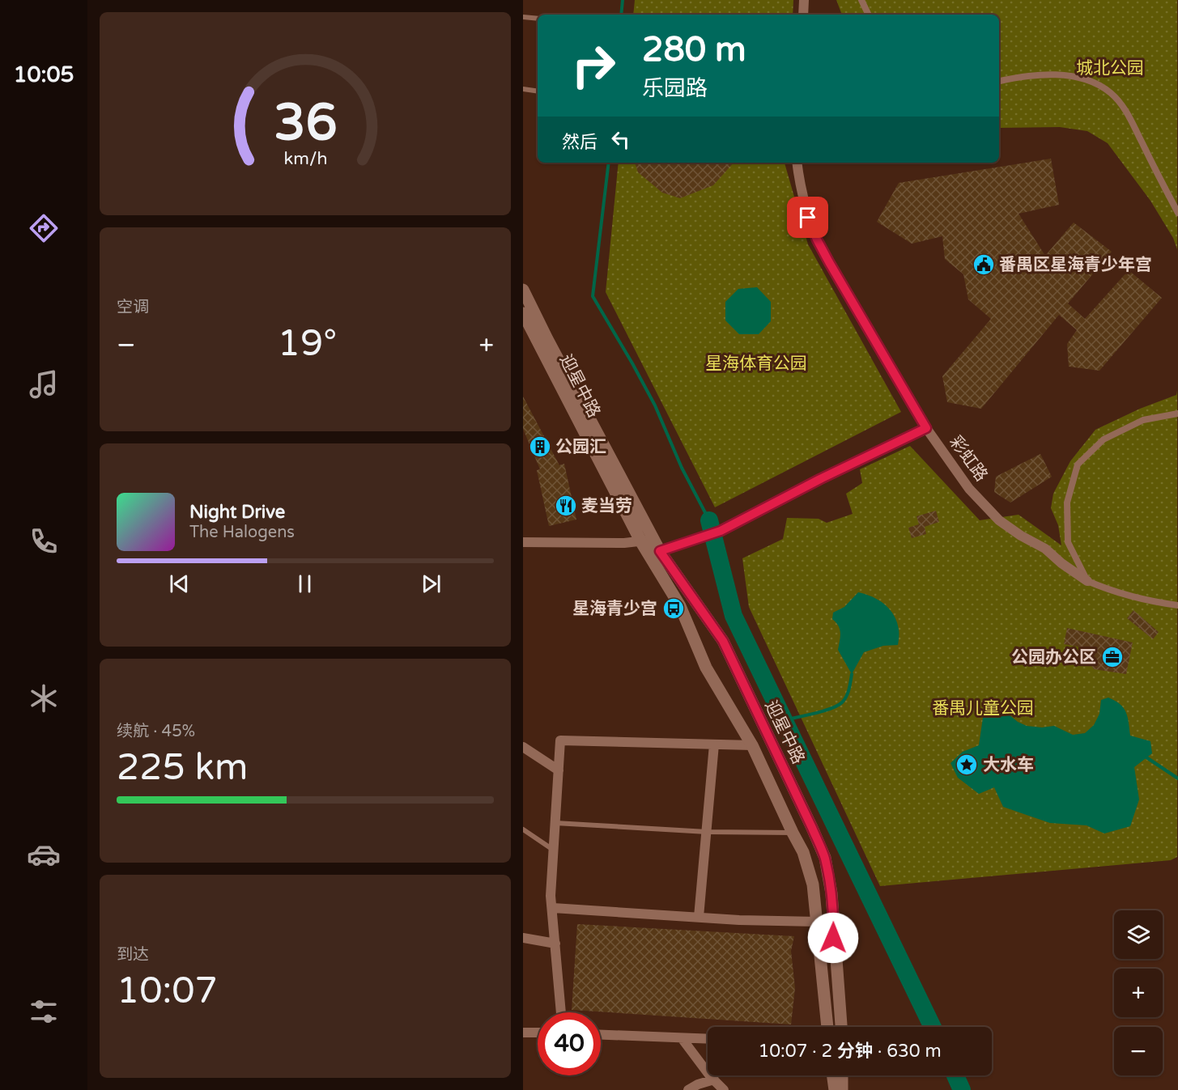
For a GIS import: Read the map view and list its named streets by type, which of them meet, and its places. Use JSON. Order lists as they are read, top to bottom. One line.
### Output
{"streets":{"street":["迎星中路","彩虹路"]},"parks":["城北公园","星海体育公园","番禺儿童公园"],"places":{"public building":["番禺区星海青少年宫"],"building":["公园汇"],"restaurant":["麦当劳"],"bus stop":["星海青少宫"],"office":["公园办公区"],"place":["大水车"]},"page":{"tabs":"10:05","turn":["280 m","乐园路"],"then":"然后","tile":["空调",["续航 · 45%","225 km"],["到达","10:07"]],"heat":["−","19°","+"],"song":["Night Drive","The Halogens"],"map_buttons":["+","−"],"limit":"40","trip":"10:07 · 2 分钟 · 630 m","gauge":["36","km/h"]}}
